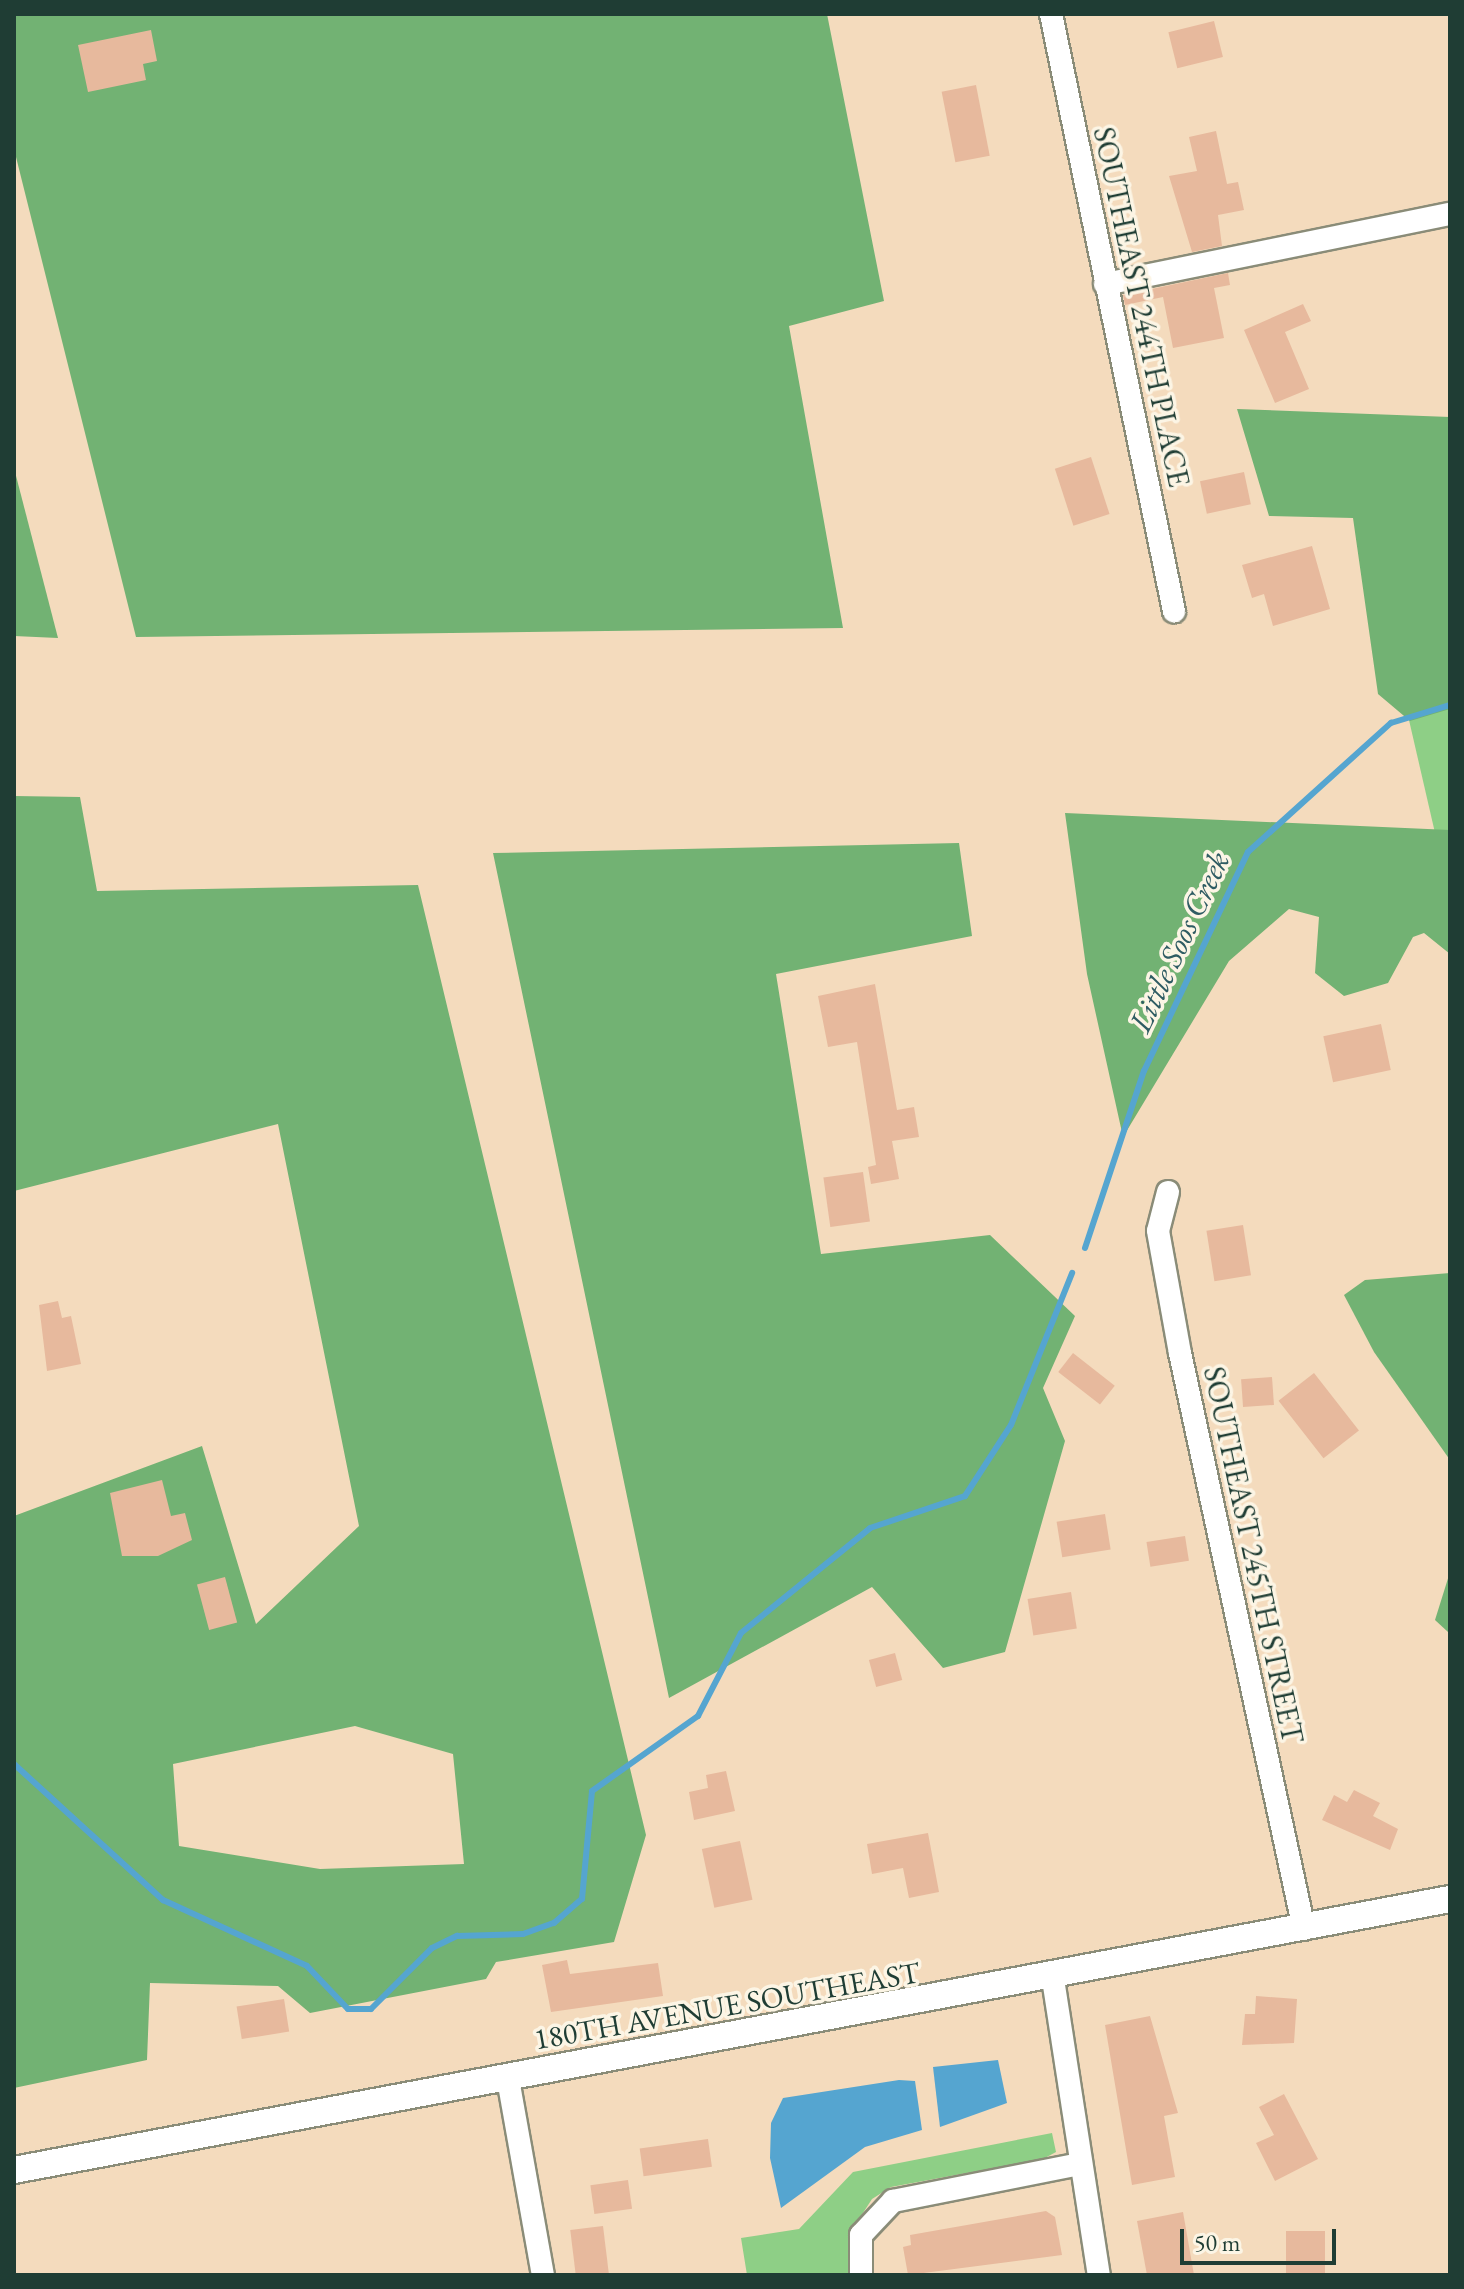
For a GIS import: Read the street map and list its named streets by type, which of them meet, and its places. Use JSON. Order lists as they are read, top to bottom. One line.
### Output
{"streets":{"street":["SOUTHEAST 244TH PLACE","SOUTHEAST 245TH STREET","180TH AVENUE SOUTHEAST"]},"crossings":[["SOUTHEAST 245TH STREET","180TH AVENUE SOUTHEAST"]],"water":["Little Soos Creek"],"scale_bar":"50 m"}
